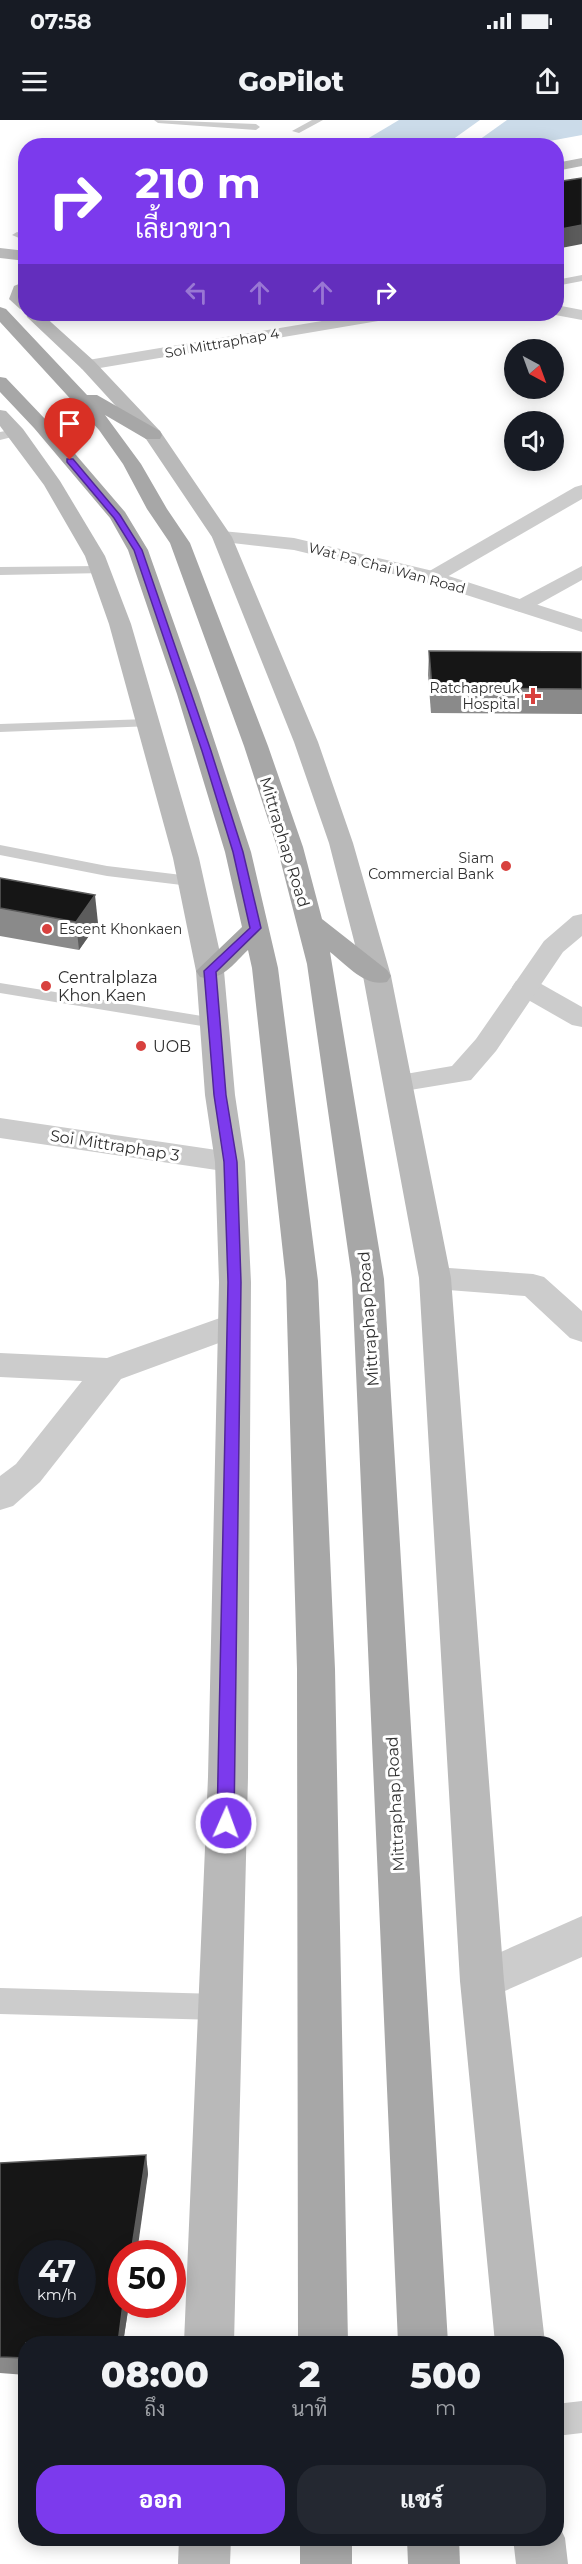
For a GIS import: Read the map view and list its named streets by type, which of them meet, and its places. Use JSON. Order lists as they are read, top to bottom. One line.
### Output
{"streets":{"main road":["Mittraphap Road"],"street":["Soi Mittraphap 4","Wat Pa Chai Wan Road","Soi Mittraphap 3"]},"places":{"health":["Ratchapreuk Hospital"],"other":["Siam Commercial Bank","Escent Khonkaen","Centralplaza Khon Kaen","UOB"]},"north":"bottom right","page":{"status":"07:58","header":"GoPilot","turn":["210 m","เลี้ยวขวา"],"speed":"47 km/h","limit":"50","eta":["08:00","ถึง","2","นาที","500","m"],"buttons":["ออก","แชร์"]}}
